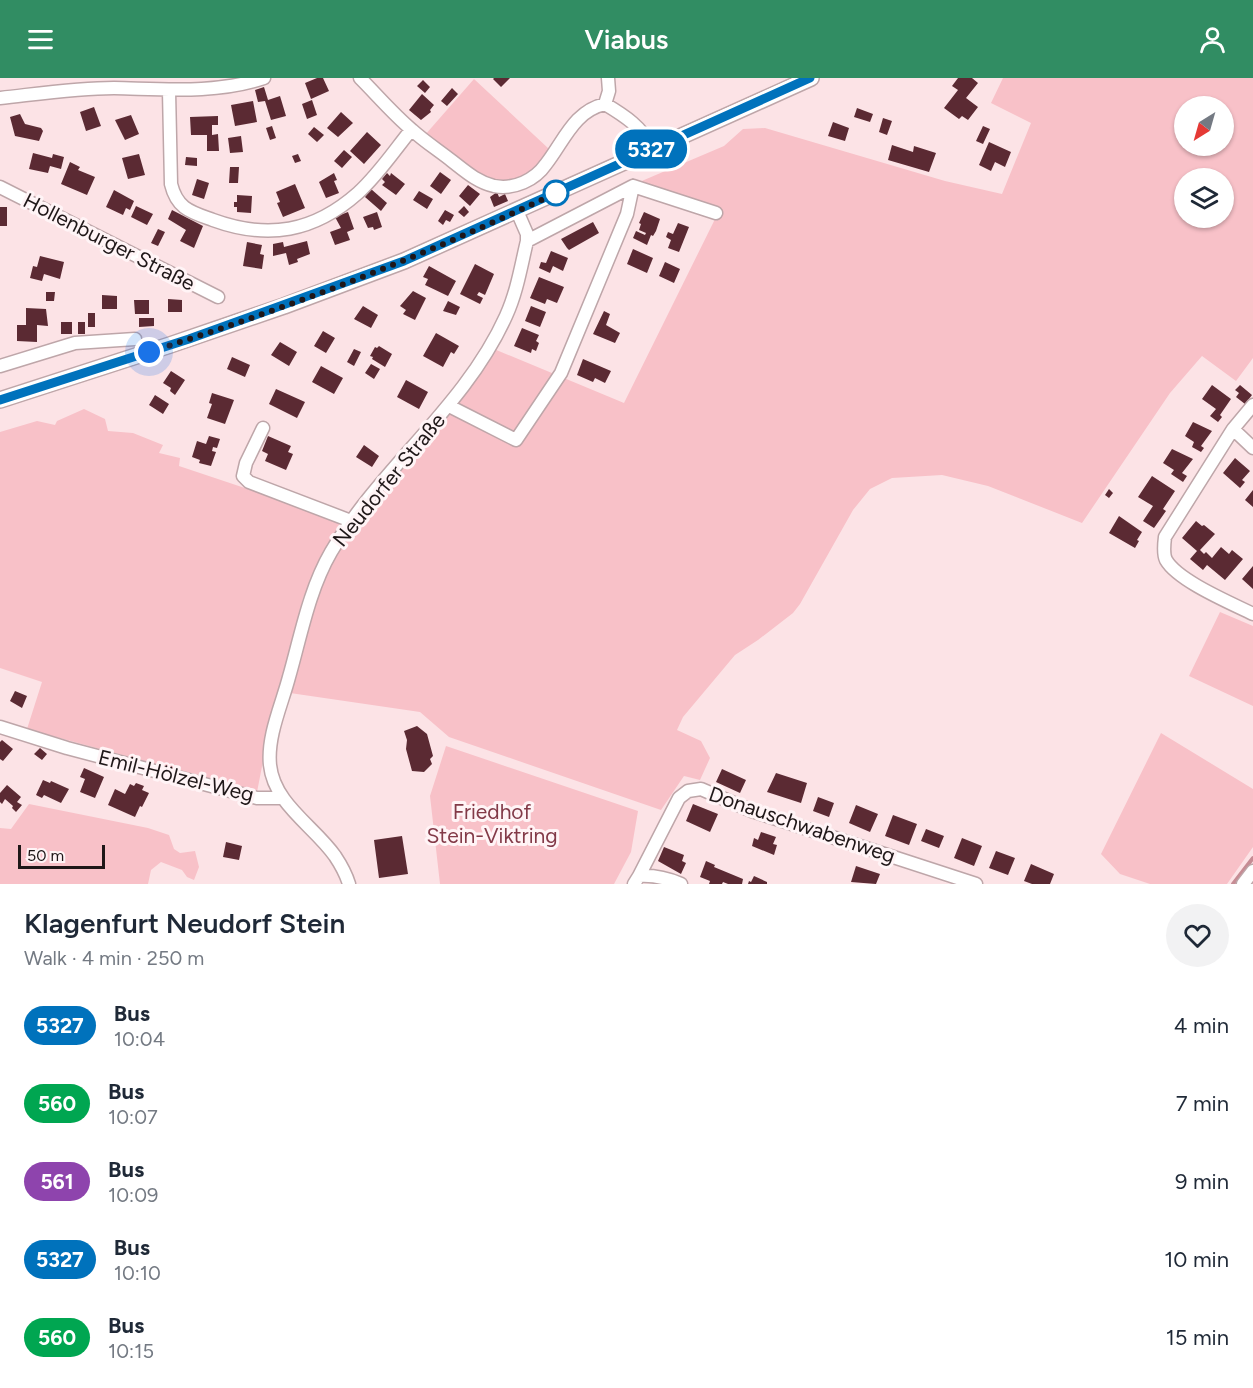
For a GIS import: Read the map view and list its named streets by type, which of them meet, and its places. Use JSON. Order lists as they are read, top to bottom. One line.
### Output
{"streets":{"street":["Hollenburger Straße","Neudorfer Straße","Emil-Hölzel-Weg","Donauschwabenweg"]},"crossings":[["Neudorfer Straße","Emil-Hölzel-Weg"]],"parks":["Friedhof Stein-Viktring"],"lines":["bus line 5327"],"scale_bar":"50 m","north":"bottom left","page":{"header":"Viabus","on_map":"5327","scale":"50 m","heading":["Klagenfurt Neudorf Stein","Walk · 4 min · 250 m"],"list":[{"mark":"5327","name":"Bus","note":"10:04","value":"4 min"},{"mark":"560","name":"Bus","note":"10:07","value":"7 min"},{"mark":"561","name":"Bus","note":"10:09","value":"9 min"},{"mark":"5327","name":"Bus","note":"10:10","value":"10 min"},{"mark":"560","name":"Bus","note":"10:15","value":"15 min"}]}}
